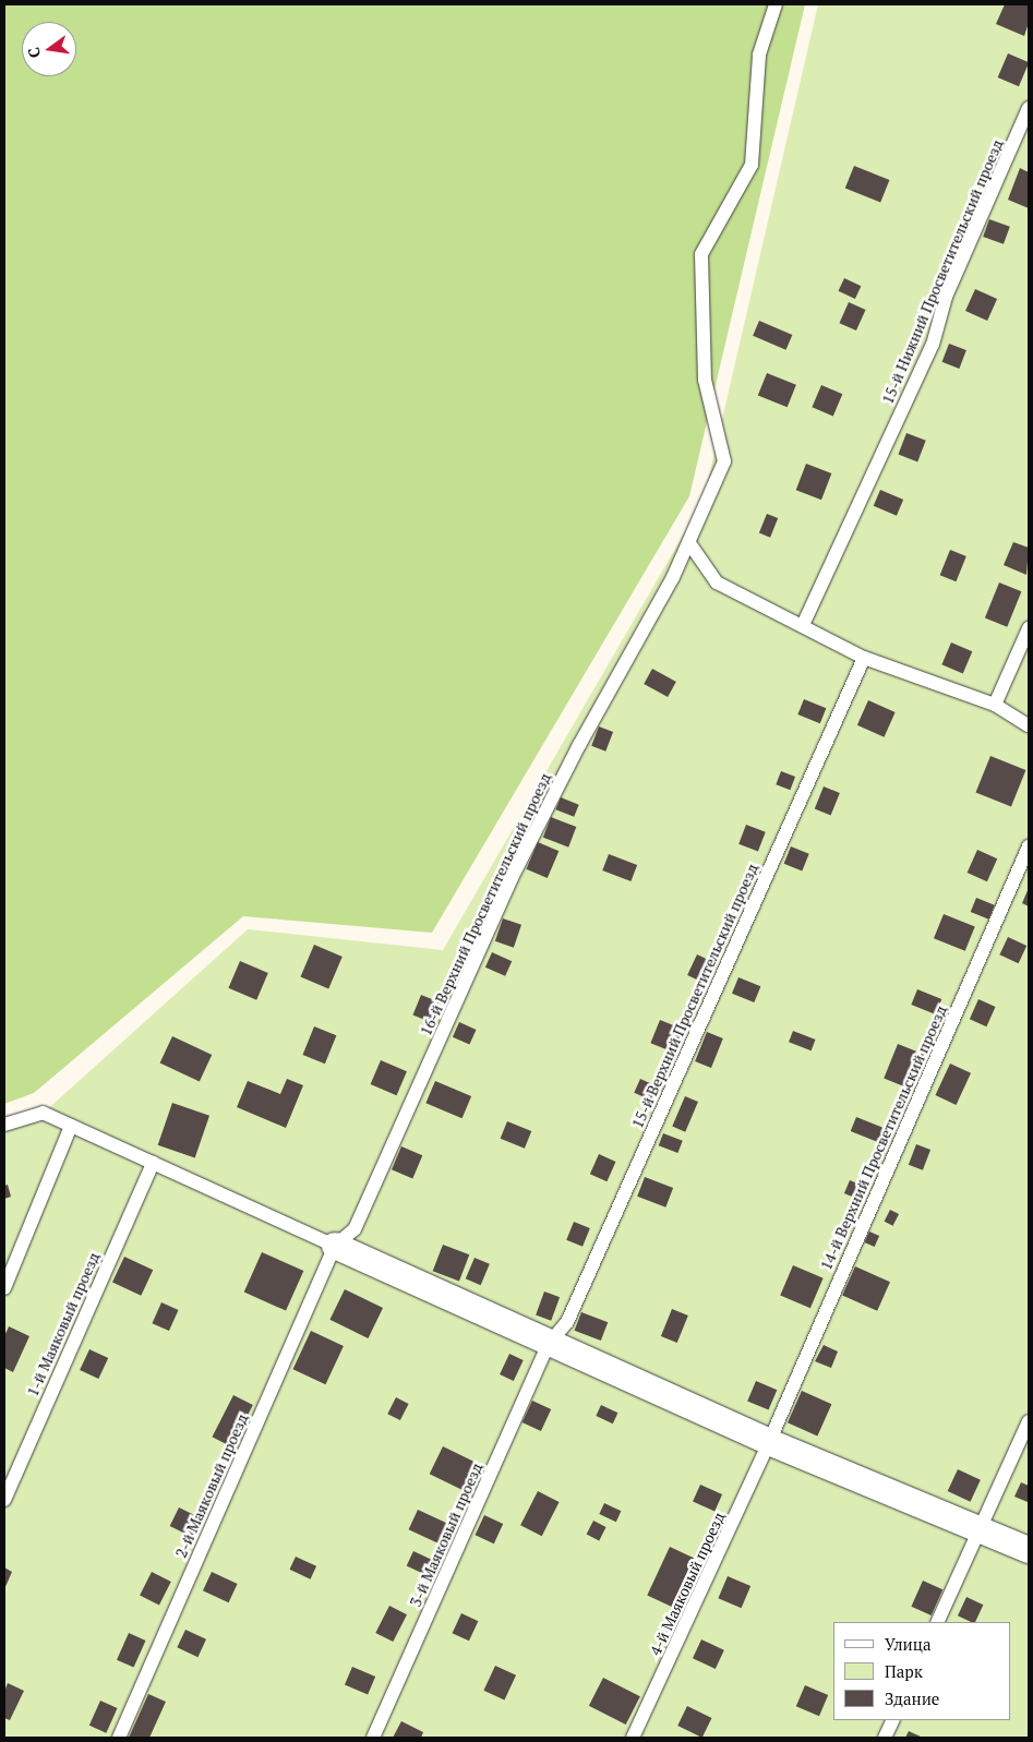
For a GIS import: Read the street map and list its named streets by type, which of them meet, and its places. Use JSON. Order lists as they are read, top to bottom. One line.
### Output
{"streets":{"lane":["15-й Нижний Просветительский проезд","16-й Верхний Просветительский проезд","15-й Верхний Просветительский проезд","14-й Верхний Просветительский проезд","1-й Маяковый проезд","2-й Маяковый проезд","3-й Маяковый проезд","4-й Маяковый проезд"]},"crossings":[["16-й Верхний Просветительский проезд","2-й Маяковый проезд"],["15-й Верхний Просветительский проезд","3-й Маяковый проезд"],["14-й Верхний Просветительский проезд","4-й Маяковый проезд"]],"legend":["Улица","Парк","Здание"],"north":"left"}
